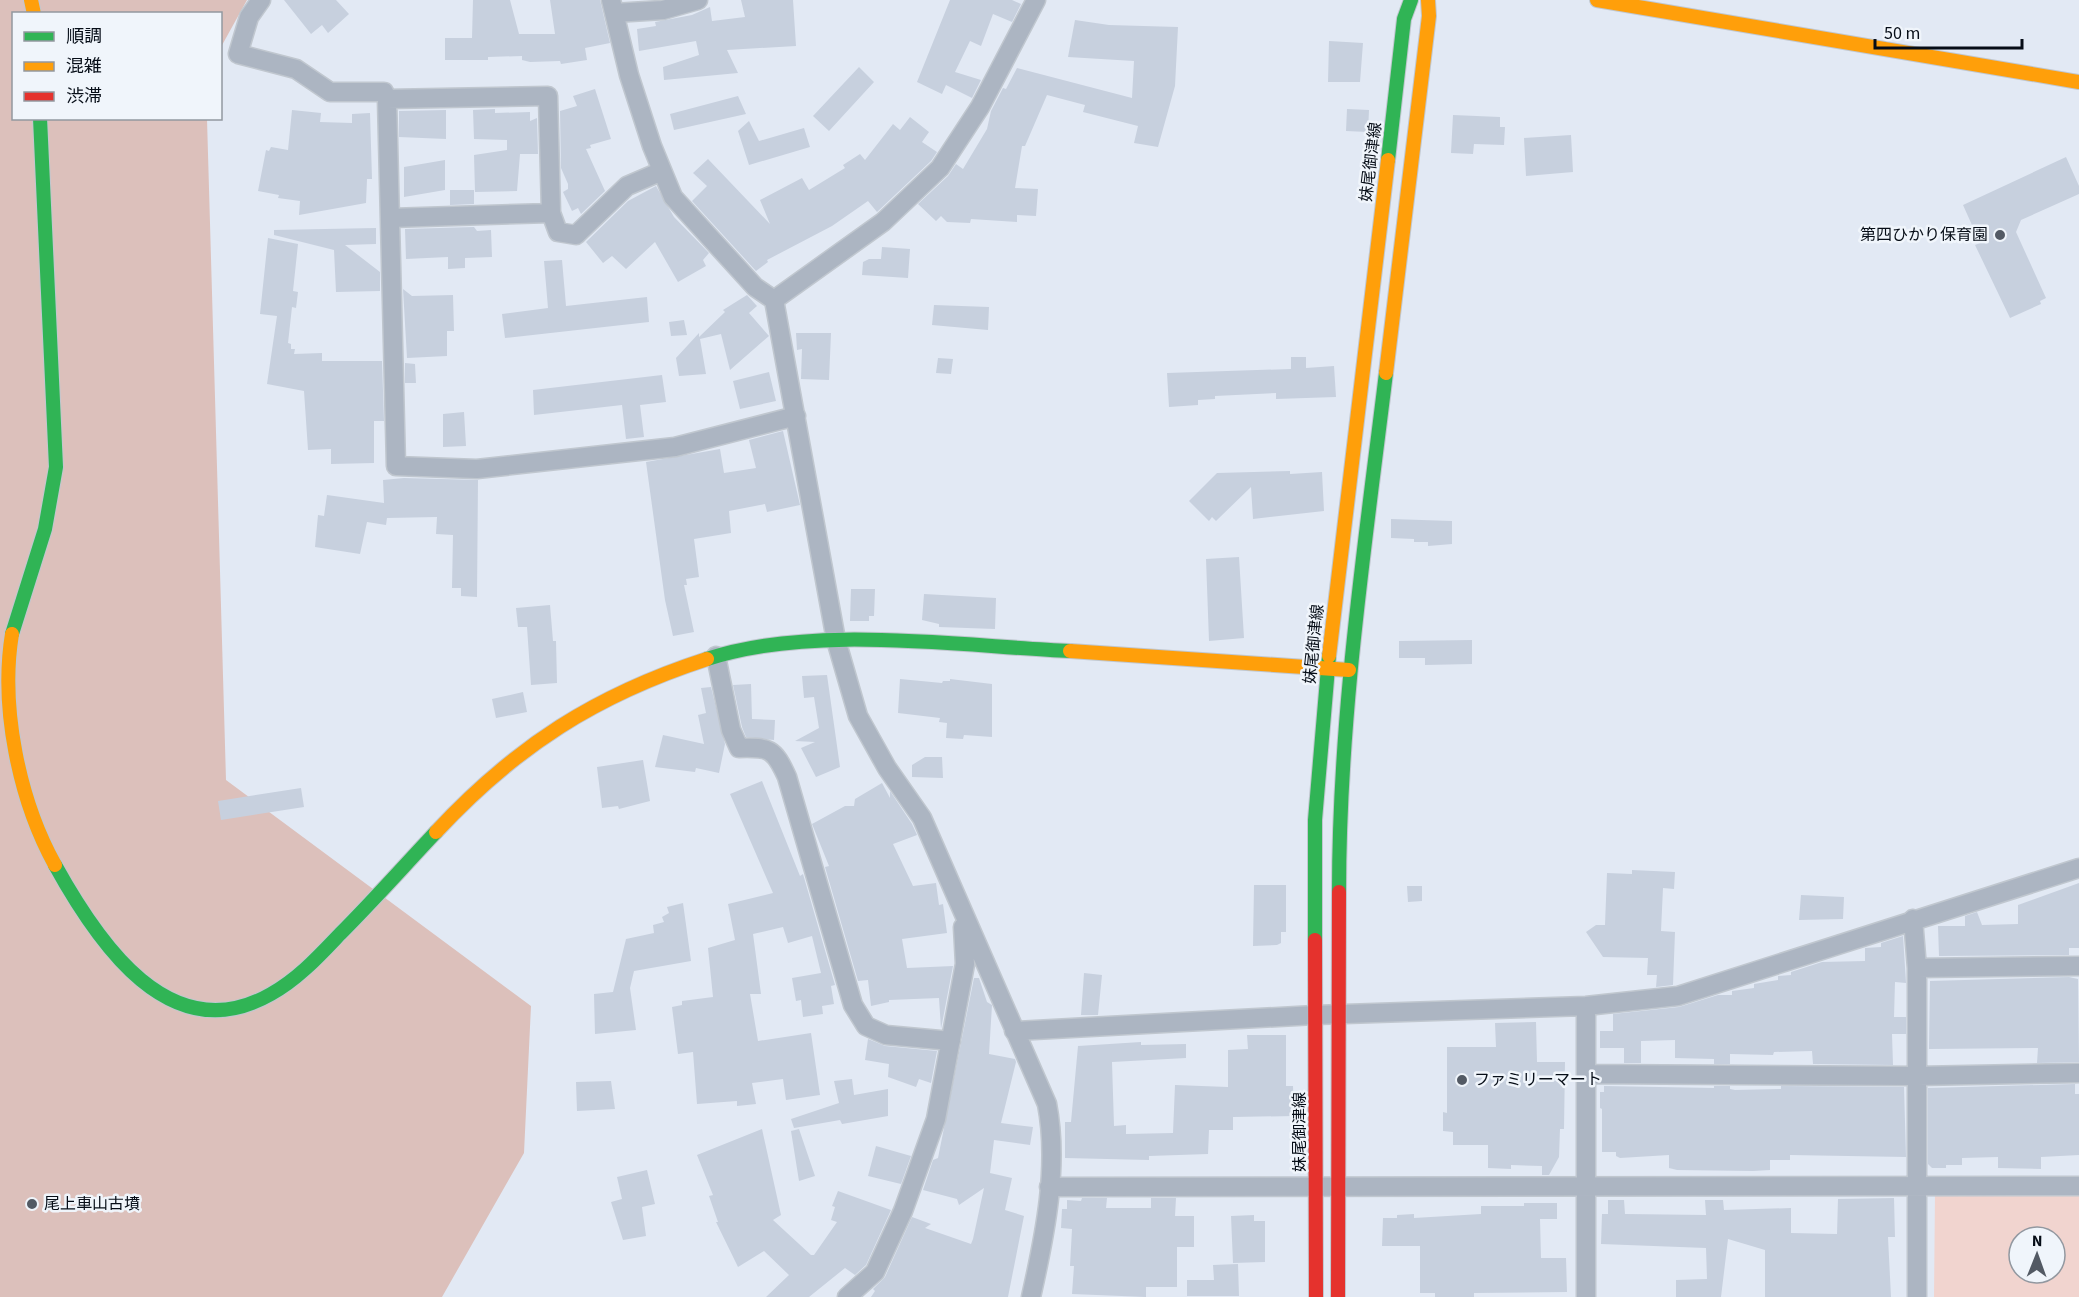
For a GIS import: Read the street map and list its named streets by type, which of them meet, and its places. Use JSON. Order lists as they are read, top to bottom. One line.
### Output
{"streets":{"street":["妹尾御津線"]},"places":["第四ひかり保育園","ファミリーマート","尾上車山古墳"],"legend":["順調","混雑","渋滞"],"scale_bar":"50 m","north":"top"}
